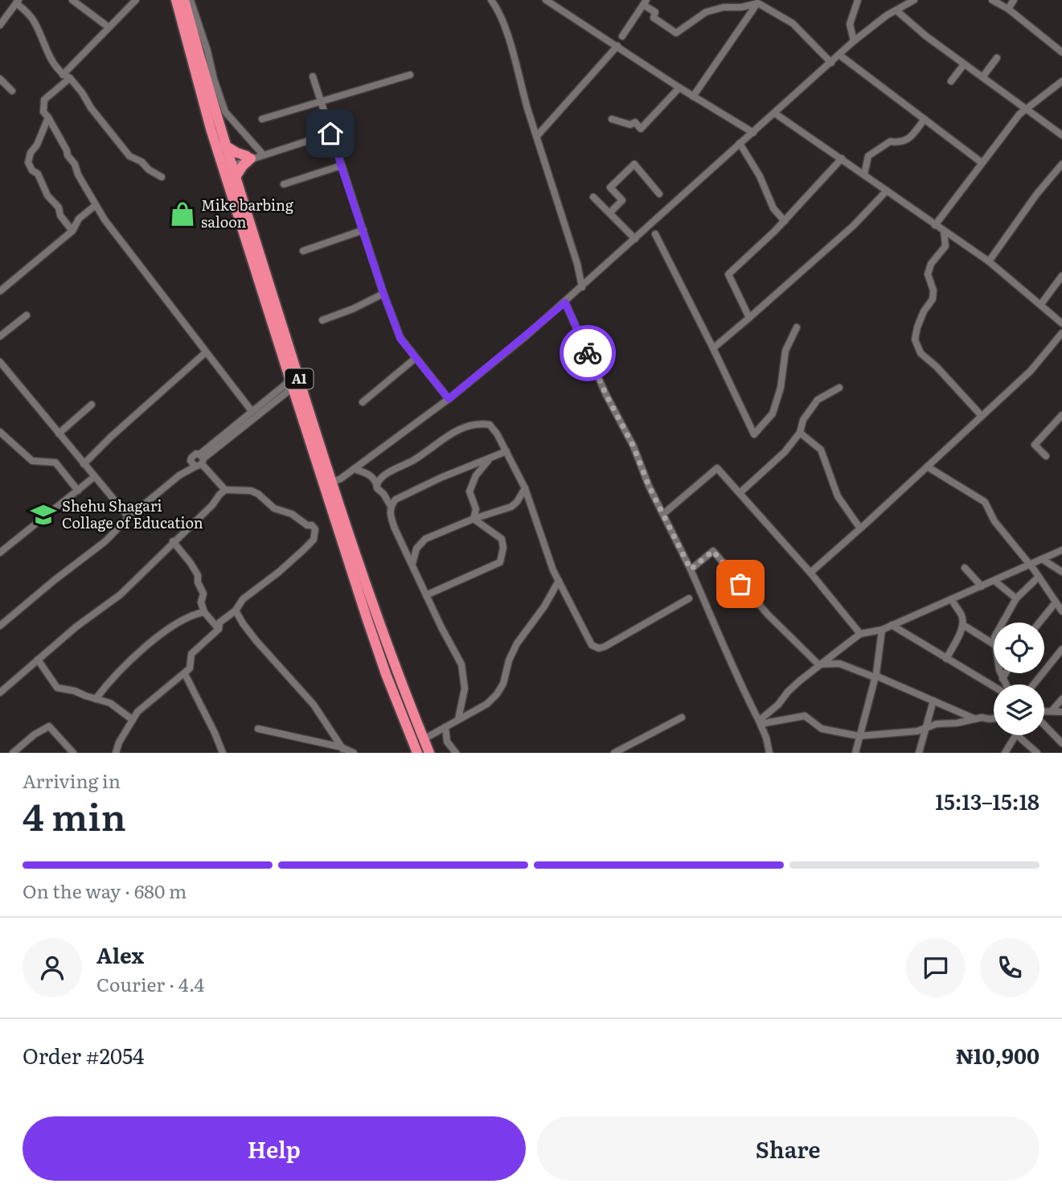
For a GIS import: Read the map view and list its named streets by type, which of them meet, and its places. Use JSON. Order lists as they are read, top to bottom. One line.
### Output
{"streets":{"highway":["A1"]},"places":{"shop":["Mike barbing saloon"],"school or university":["Shehu Shagari Collage of Education"]},"page":{"heading":["4 min","Arriving in","15:13–15:18"],"panel":["Alex","Courier · 4.4","Order #2054","₦10,900"],"bar":"On the way · 680 m","buttons":["Help","Share"]}}
